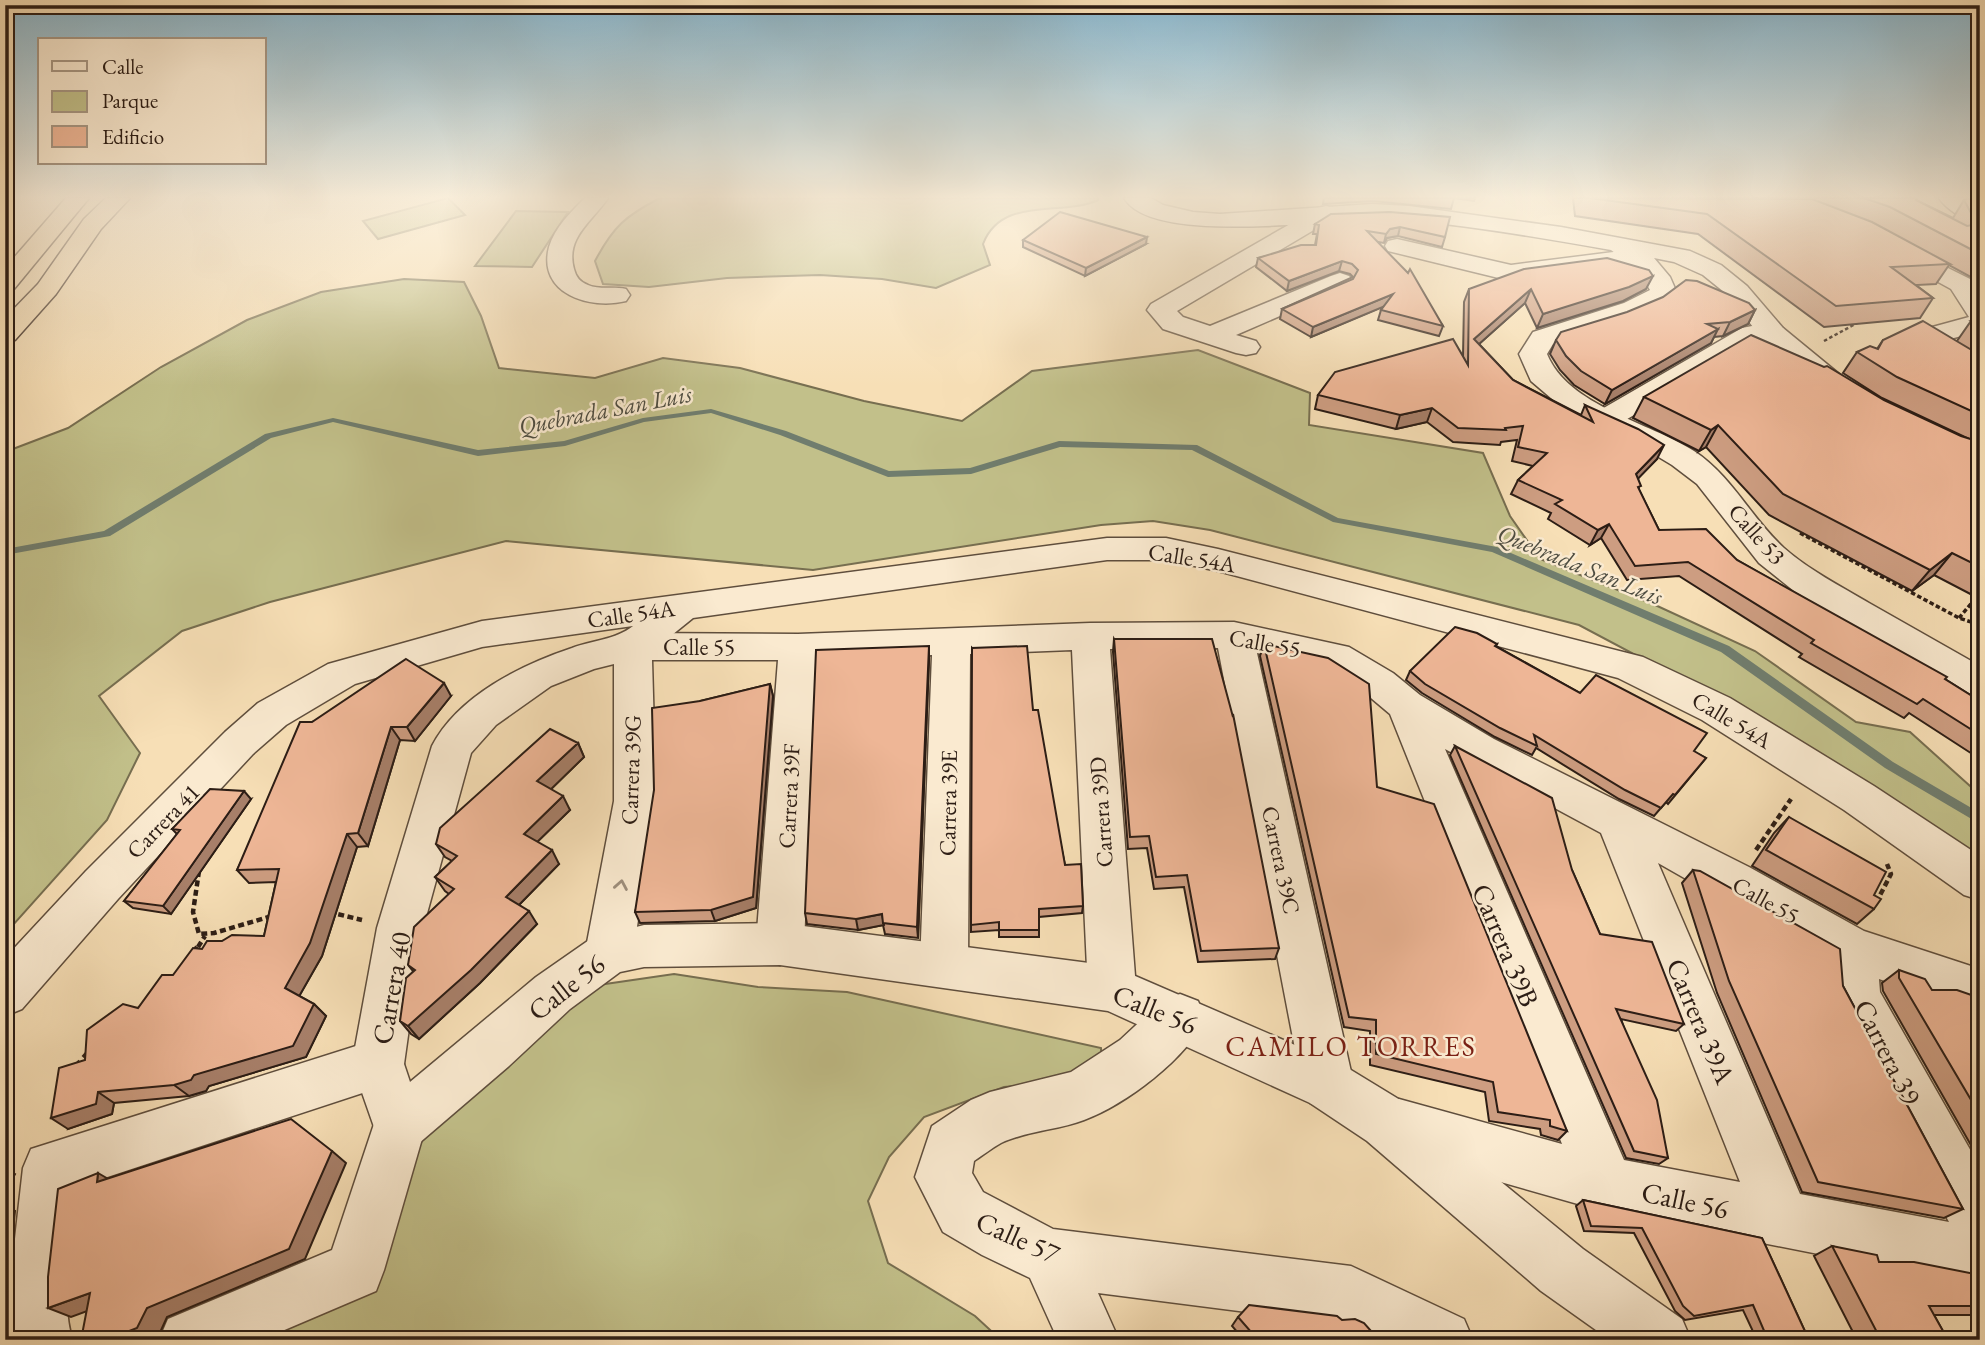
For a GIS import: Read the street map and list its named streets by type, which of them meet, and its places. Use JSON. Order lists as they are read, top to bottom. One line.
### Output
{"streets":{"street":["Calle 53","Calle 54A","Calle 55","Carrera 39G","Carrera 39F","Carrera 39E","Carrera 39D","Carrera 41","Carrera 39C","Carrera 39B","Calle 56","Carrera 40","Carrera 39A","Carrera 39","Calle 57"]},"crossings":[["Calle 54A","Carrera 41"],["Calle 55","Carrera 39G"],["Calle 55","Carrera 39F"],["Calle 55","Carrera 39E"],["Calle 55","Carrera 39D"],["Calle 55","Carrera 39C"],["Calle 55","Carrera 39B"],["Calle 55","Carrera 40"],["Calle 55","Carrera 39A"],["Calle 55","Carrera 39"],["Carrera 39G","Calle 56"],["Carrera 39F","Calle 56"],["Carrera 39E","Calle 56"],["Carrera 39D","Calle 56"],["Carrera 39C","Calle 56"],["Carrera 39B","Calle 56"],["Calle 56","Carrera 40"],["Calle 56","Carrera 39A"],["Calle 56","Calle 57"]],"one_way":["Carrera 39G"],"districts":["CAMILO TORRES"],"water":["Quebrada San Luis"],"legend":["Calle","Parque","Edificio"]}
